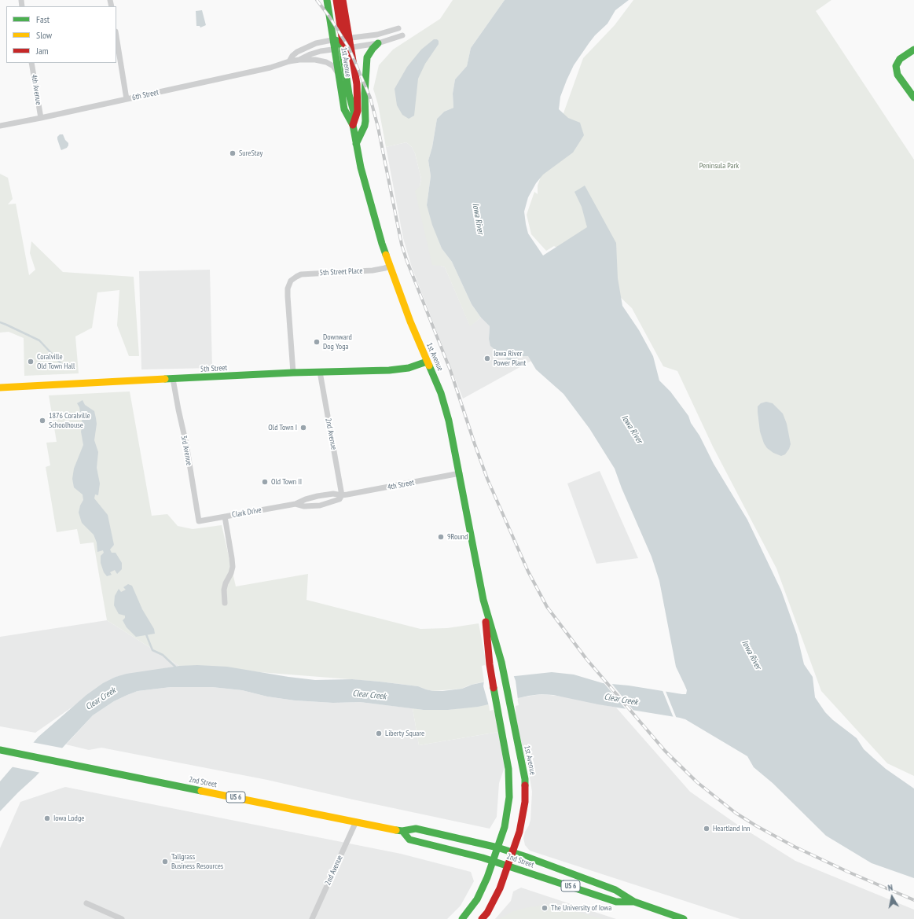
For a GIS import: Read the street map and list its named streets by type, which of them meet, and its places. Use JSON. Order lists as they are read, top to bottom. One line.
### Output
{"streets":{"main road":["1st Avenue","5th Street","2nd Street","US 6"],"street":["4th Avenue","6th Street","5th Street Place","2nd Avenue","3rd Avenue","4th Street","Clark Drive"]},"crossings":[["1st Avenue","6th Street"],["1st Avenue","5th Street Place"],["1st Avenue","5th Street"],["1st Avenue","4th Street"],["1st Avenue","2nd Street"],["4th Avenue","6th Street"],["5th Street Place","5th Street"],["5th Street","2nd Avenue"],["5th Street","3rd Avenue"],["2nd Avenue","4th Street"],["2nd Avenue","Clark Drive"],["2nd Avenue","2nd Street"],["3rd Avenue","Clark Drive"],["4th Street","Clark Drive"]],"water":["Iowa River","Clear Creek"],"parks":["Peninsula Park"],"places":["SureStay","Downward Dog Yoga","Iowa River Power Plant","Coralville Old Town Hall","1876 Coralville Schoolhouse","Old Town I","Old Town II","9Round","Liberty Square","Iowa Lodge","Heartland Inn","Tallgrass Business Resources","The University of Iowa"],"legend":["Fast","Slow","Jam"],"north":"top"}
